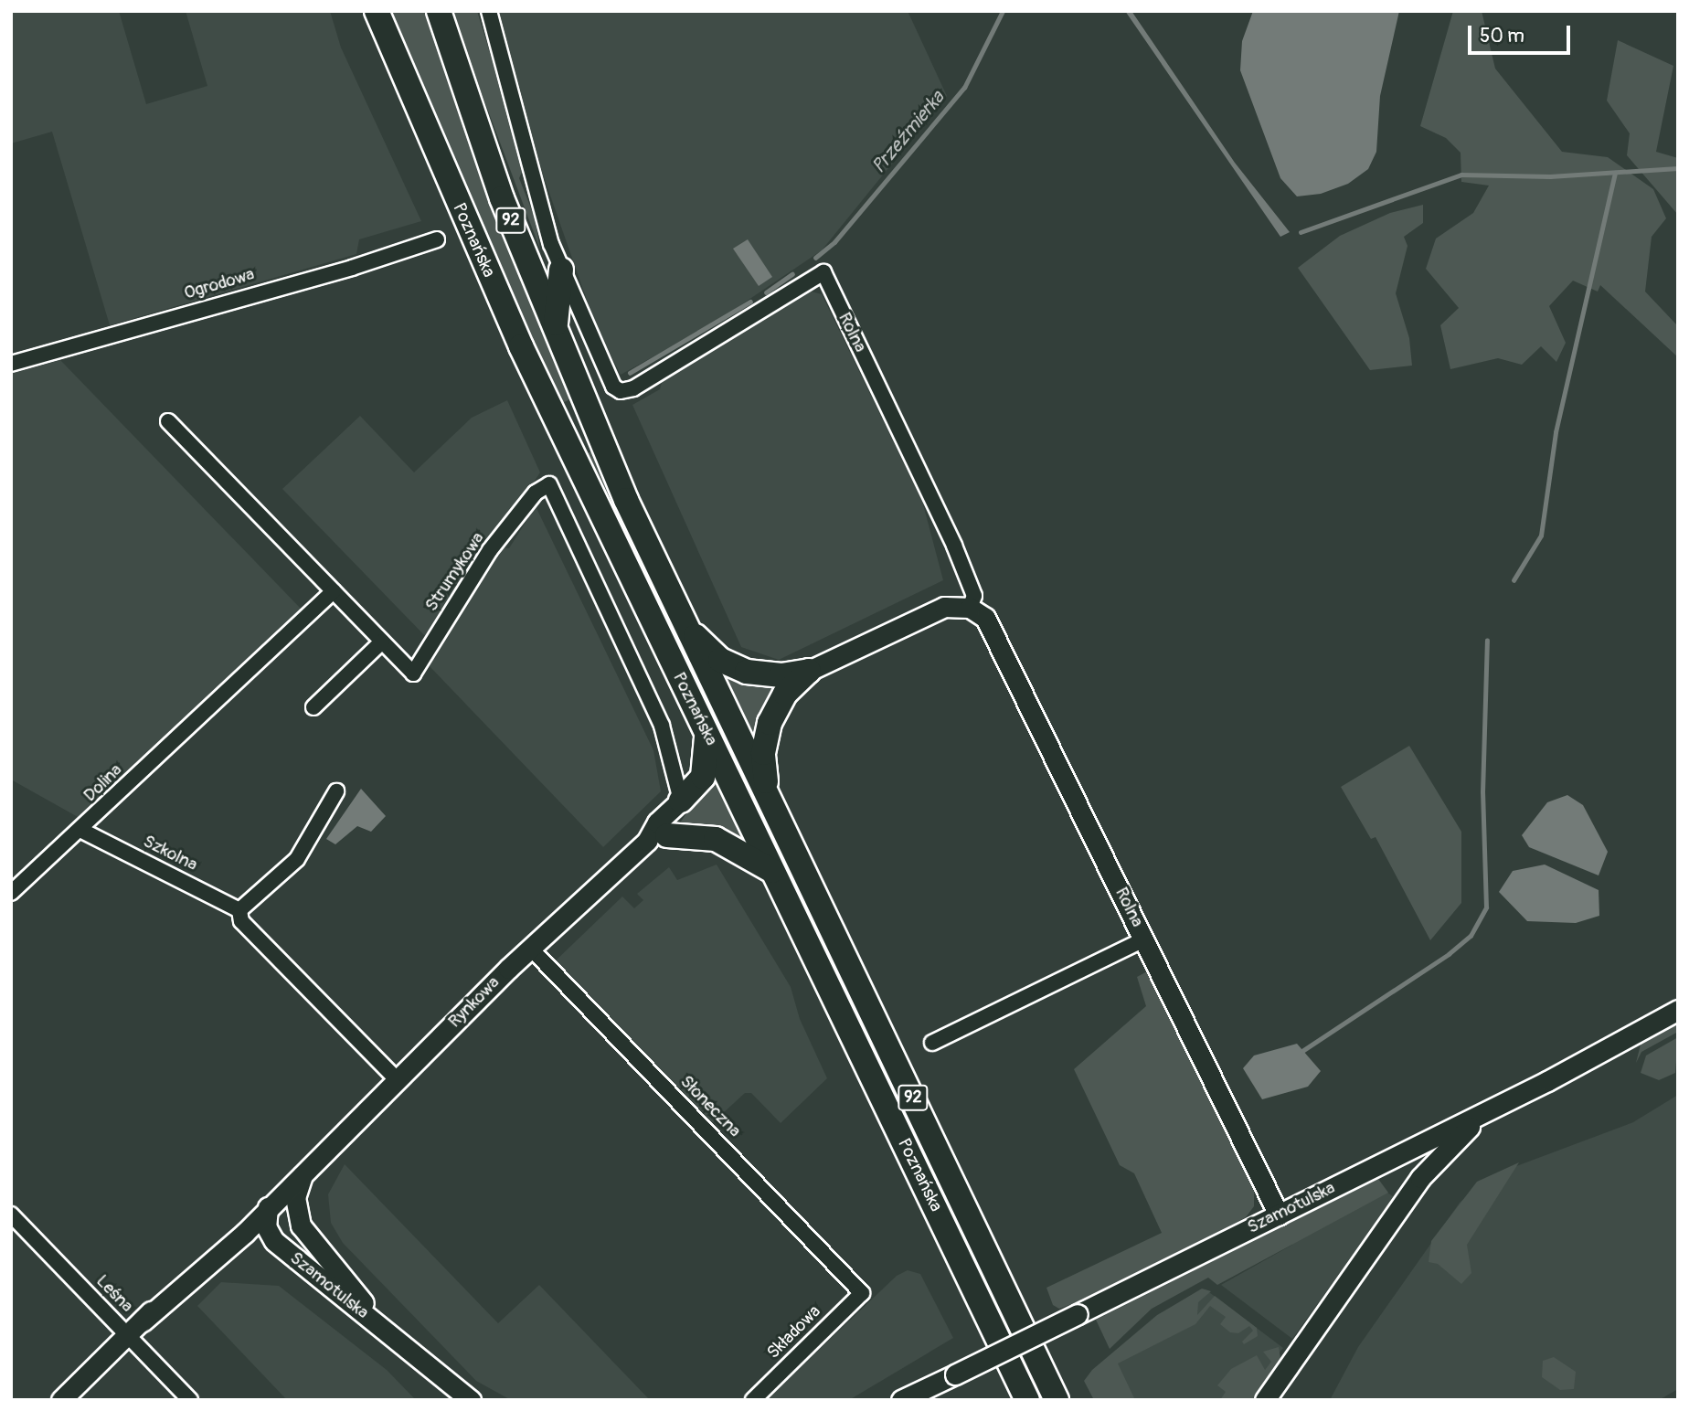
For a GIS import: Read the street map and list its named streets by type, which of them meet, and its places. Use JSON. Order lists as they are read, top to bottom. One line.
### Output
{"streets":{"main road":["92","Poznańska"],"street":["Ogrodowa","Rolna","Strumykowa","Dolina","Szkolna","Rynkowa","Słoneczna","Szamotulska","Leśna","Składowa"]},"crossings":[["Poznańska","Strumykowa"],["Poznańska","Rynkowa"],["Rolna","Szamotulska"],["Dolina","Szkolna"],["Rynkowa","Słoneczna"],["Rynkowa","Szamotulska"],["Rynkowa","Leśna"],["Słoneczna","Składowa"]],"water":["Przeźmierka"],"scale_bar":"50 m"}
